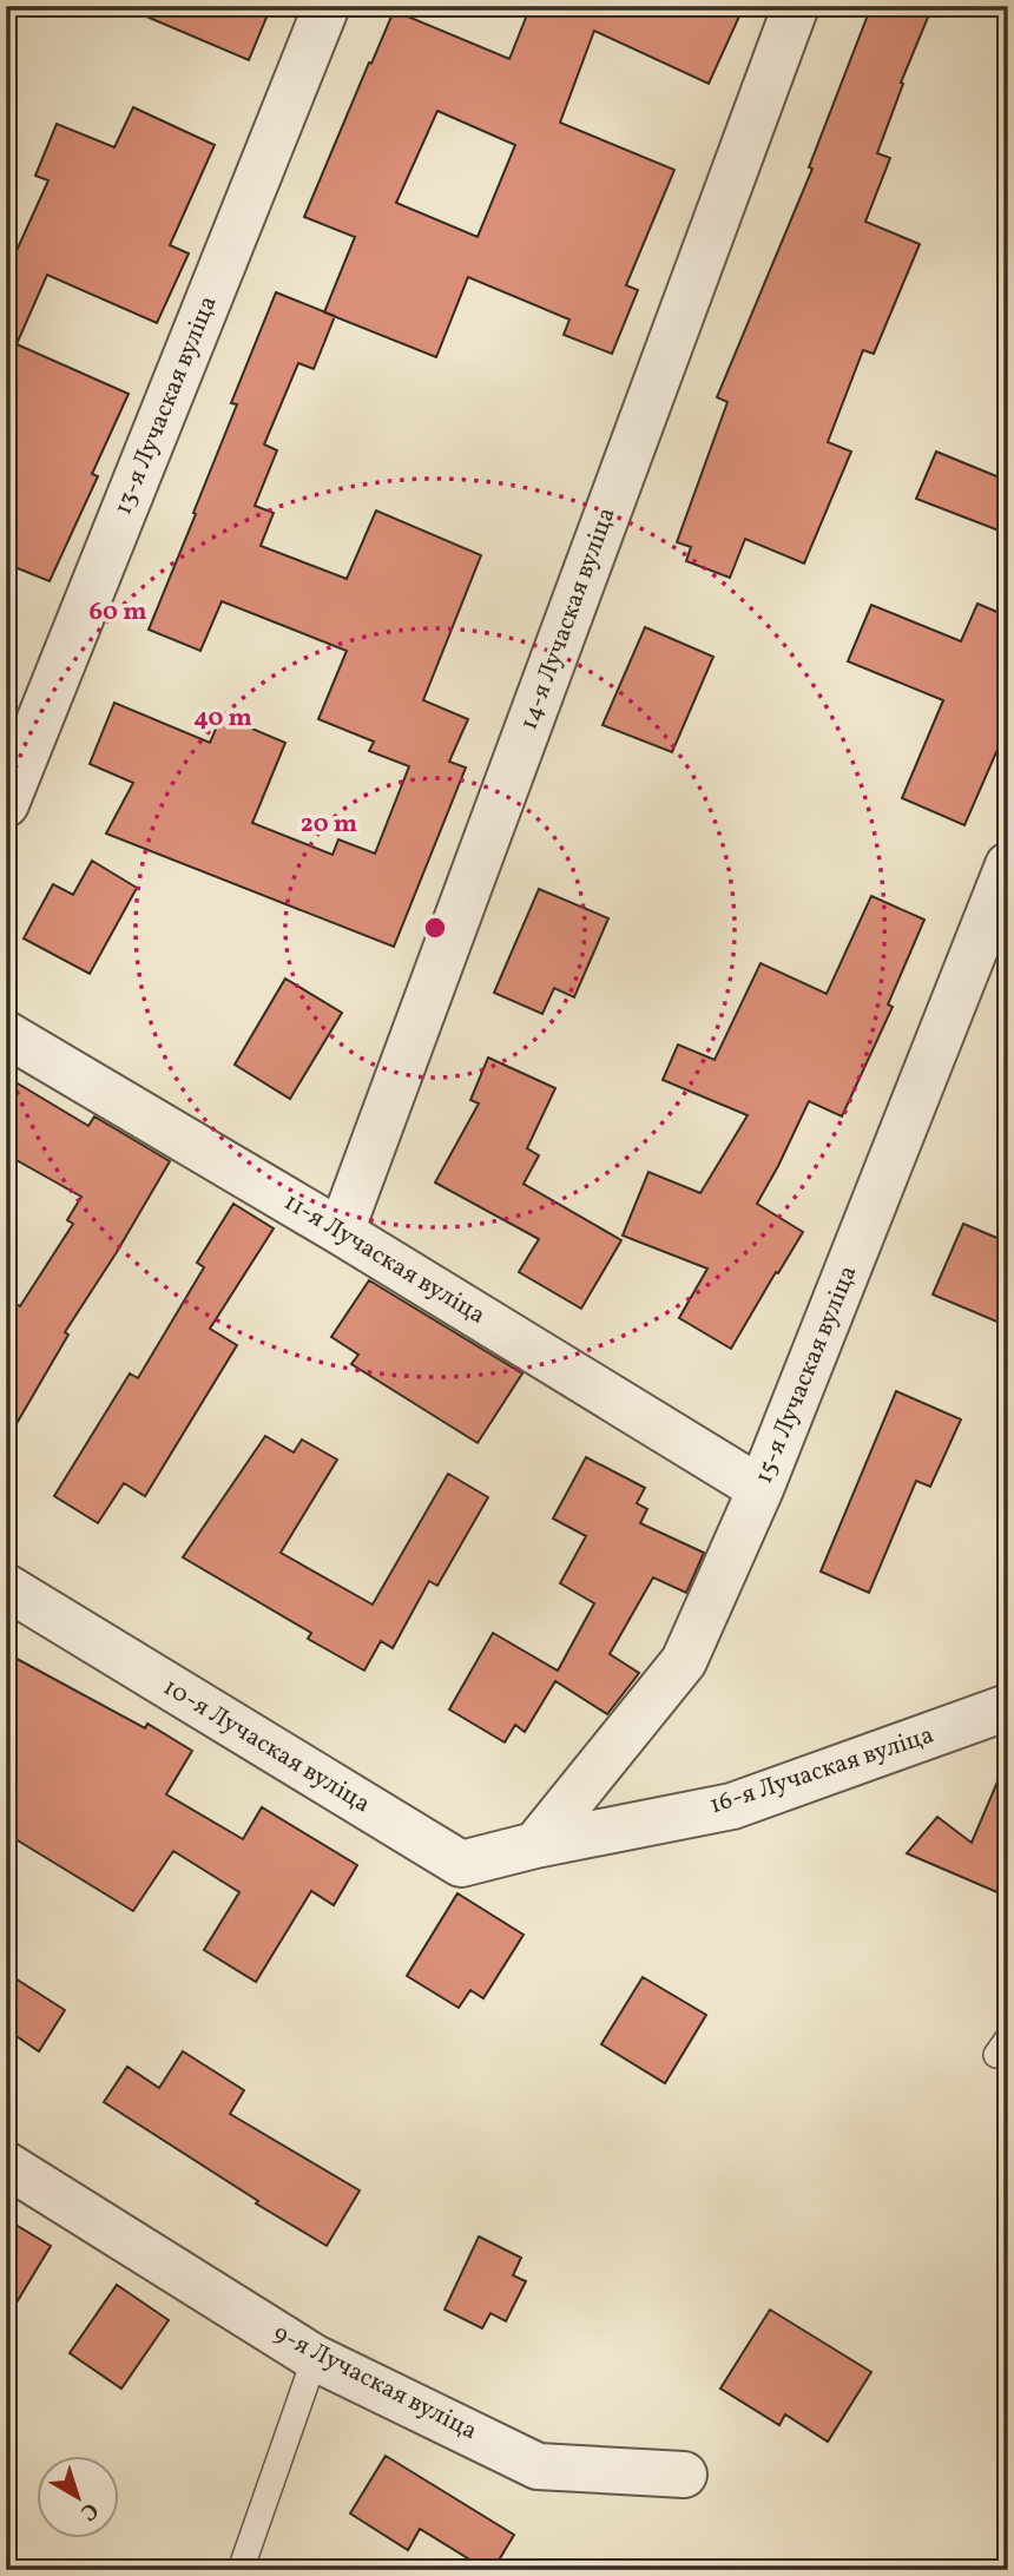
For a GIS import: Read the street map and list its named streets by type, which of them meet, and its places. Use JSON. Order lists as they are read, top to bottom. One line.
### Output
{"streets":{"street":["13-я Лучаская вуліца","14-я Лучаская вуліца","11-я Лучаская вуліца","15-я Лучаская вуліца","10-я Лучаская вуліца","16-я Лучаская вуліца","9-я Лучаская вуліца"]},"crossings":[["14-я Лучаская вуліца","11-я Лучаская вуліца"],["11-я Лучаская вуліца","15-я Лучаская вуліца"],["15-я Лучаская вуліца","10-я Лучаская вуліца"],["15-я Лучаская вуліца","16-я Лучаская вуліца"],["10-я Лучаская вуліца","16-я Лучаская вуліца"]],"north":"bottom right","rings":["60 m","40 m","20 m"]}
